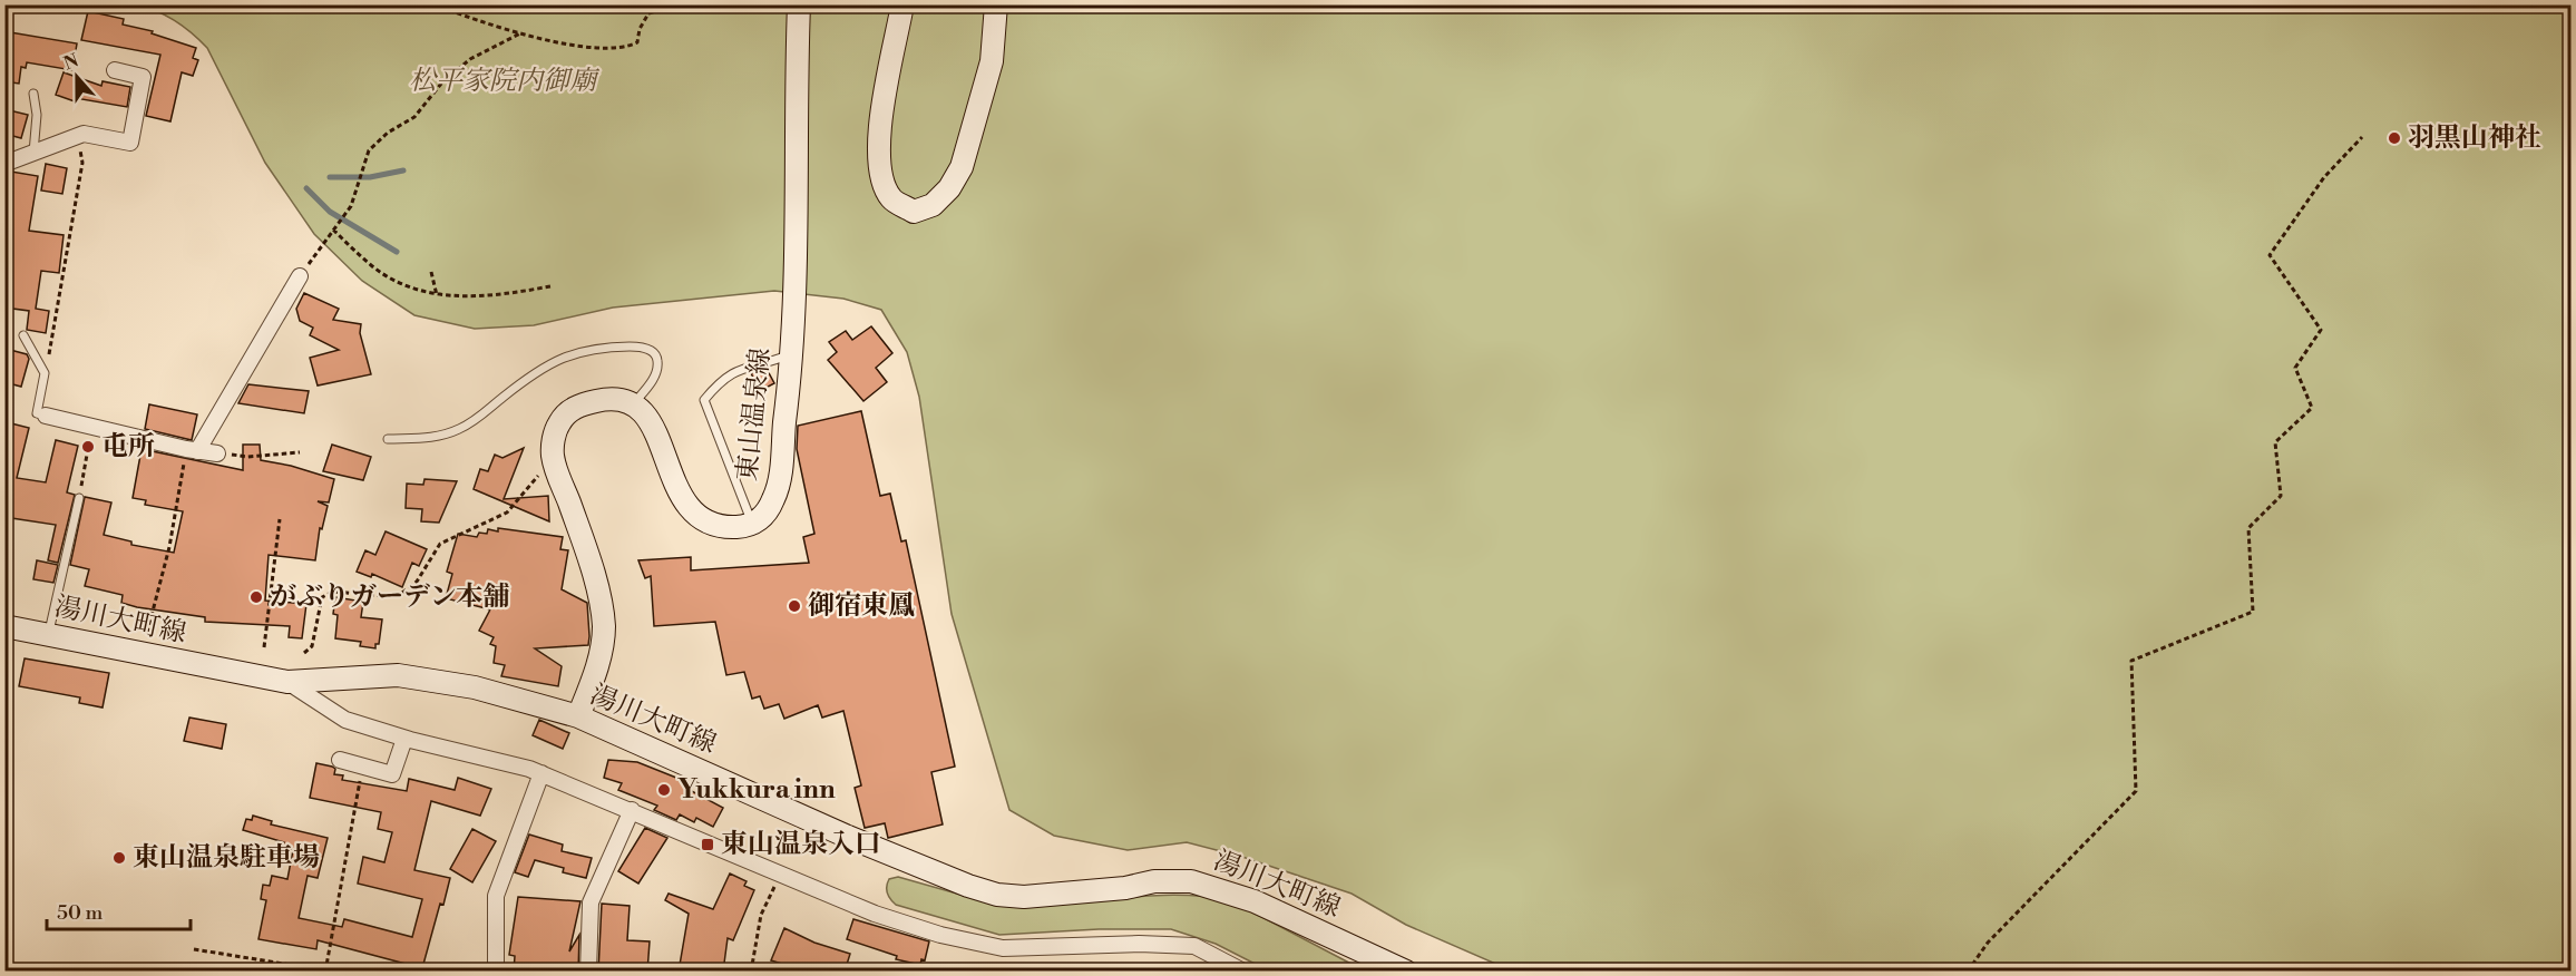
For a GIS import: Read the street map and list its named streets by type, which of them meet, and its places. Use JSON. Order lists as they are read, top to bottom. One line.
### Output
{"streets":{"main road":["東山温泉線","湯川大町線"]},"parks":["松平家院内御廟"],"places":{"other":["羽黒山神社","屯所","がぶりガーデン本舗","御宿東鳳","Yukkura inn","東山温泉駐車場"],"transit":["東山温泉入口"]},"scale_bar":"50 m","north":"top"}
